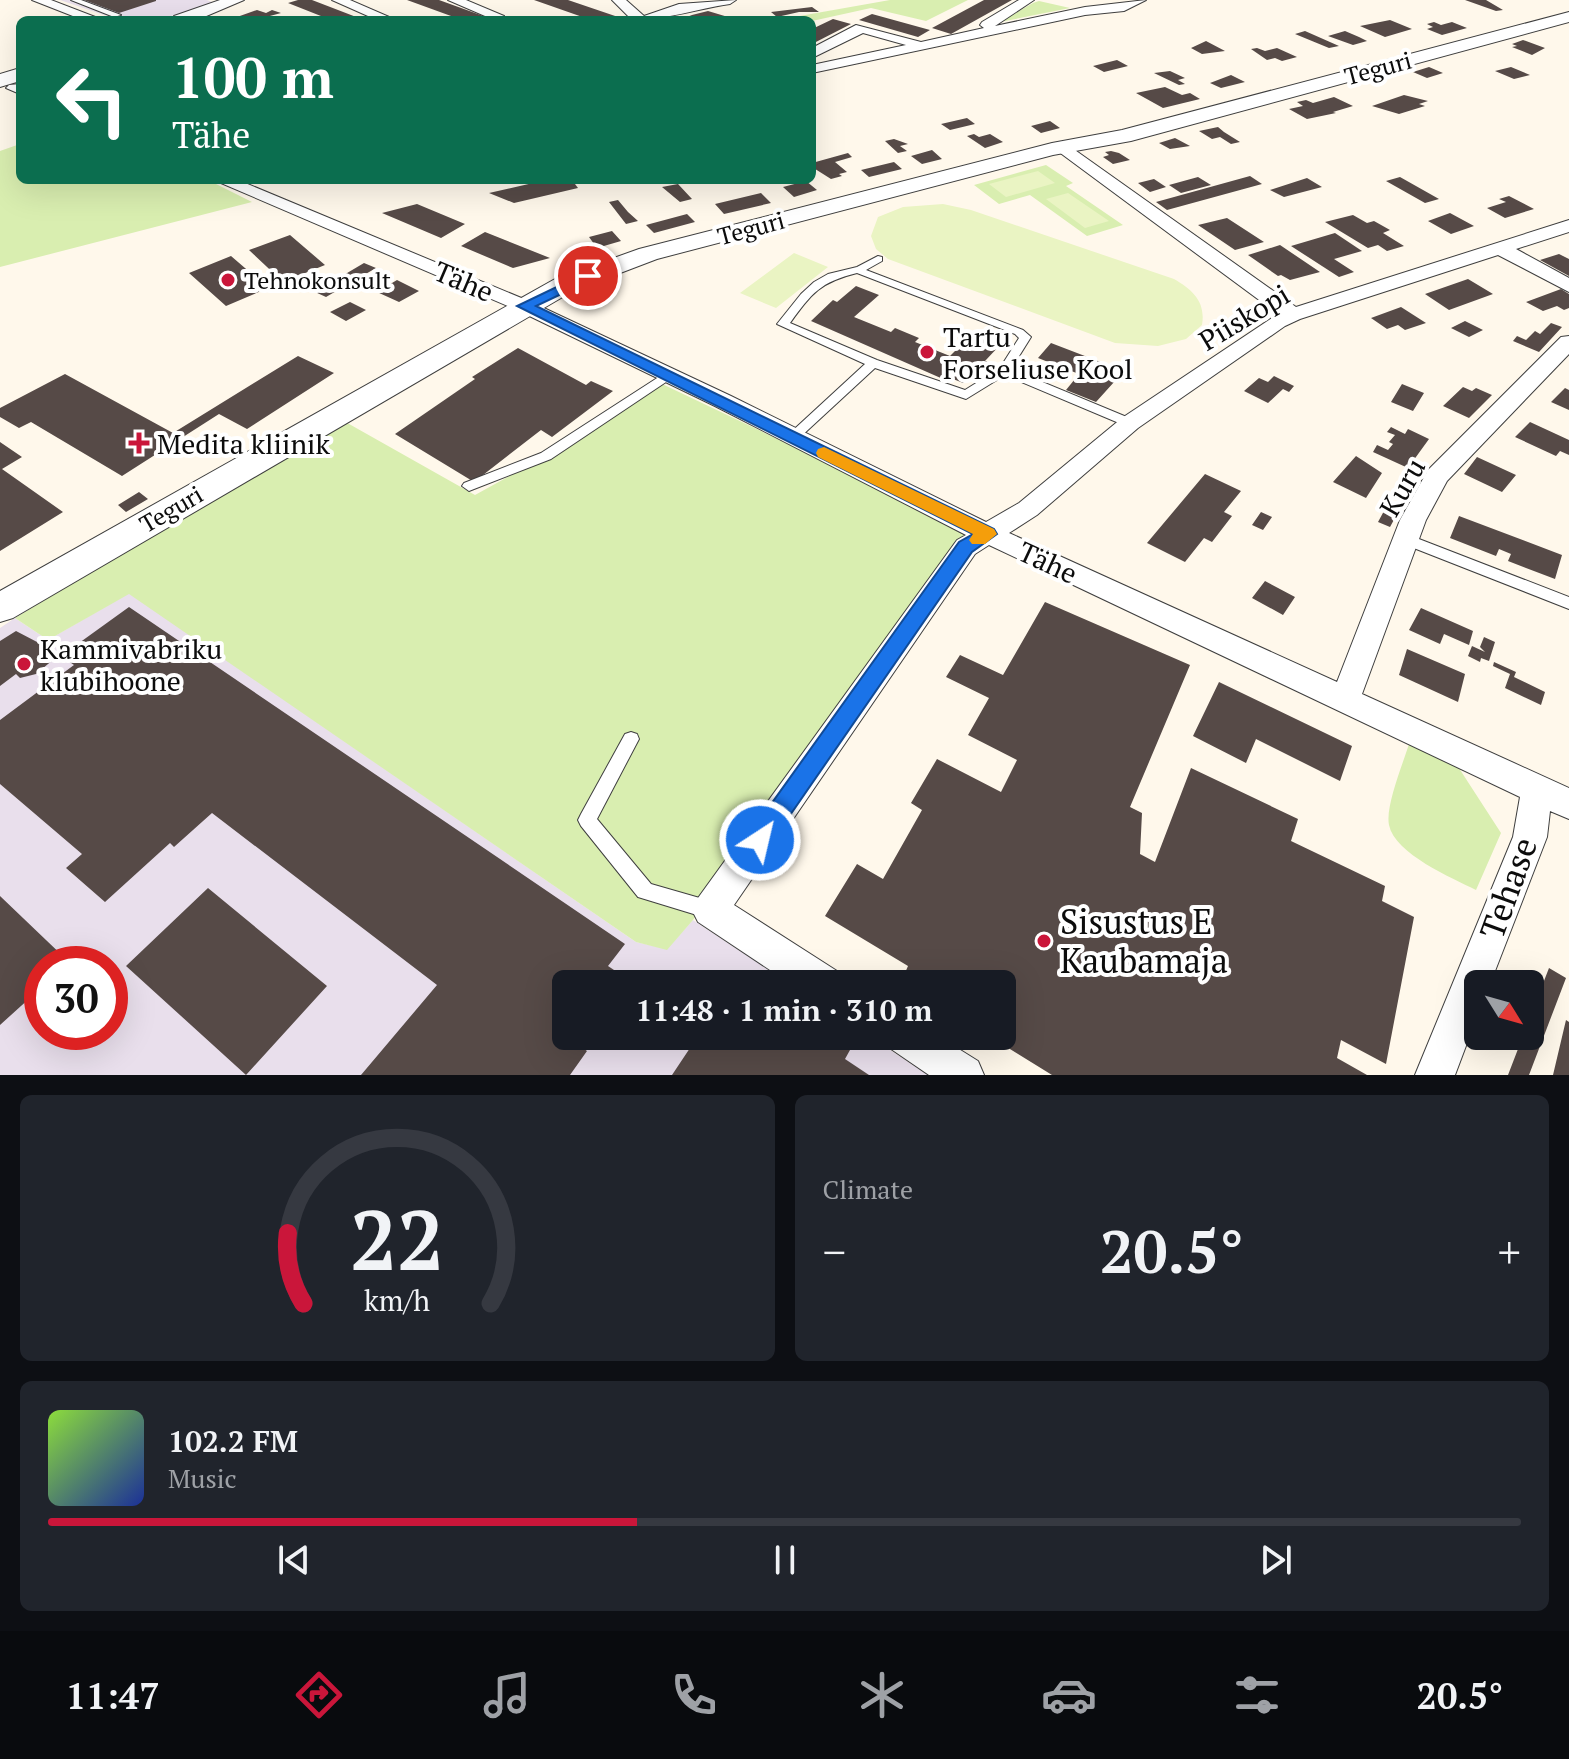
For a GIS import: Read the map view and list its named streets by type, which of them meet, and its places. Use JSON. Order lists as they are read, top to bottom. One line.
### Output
{"streets":{"street":["Teguri","Tähe","Piiskopi","Kuru","Tehase"]},"crossings":[["Teguri","Tähe"],["Tähe","Piiskopi"],["Tähe","Kuru"],["Tähe","Tehase"]],"places":{"other":["Tehnokonsult","Tartu Forseliuse Kool","Kammivabriku klubihoone","Sisustus E Kaubamaja"],"health":["Medita kliinik"]},"north":"bottom right","page":{"turn":["100 m","Tähe"],"limit":"30","trip":"11:48 · 1 min · 310 m","tile":"Climate","heat":["−","20.5°","+"],"song":["102.2 FM","Music"],"tabs":["11:47","20.5°"],"gauge":["22","km/h"]}}
